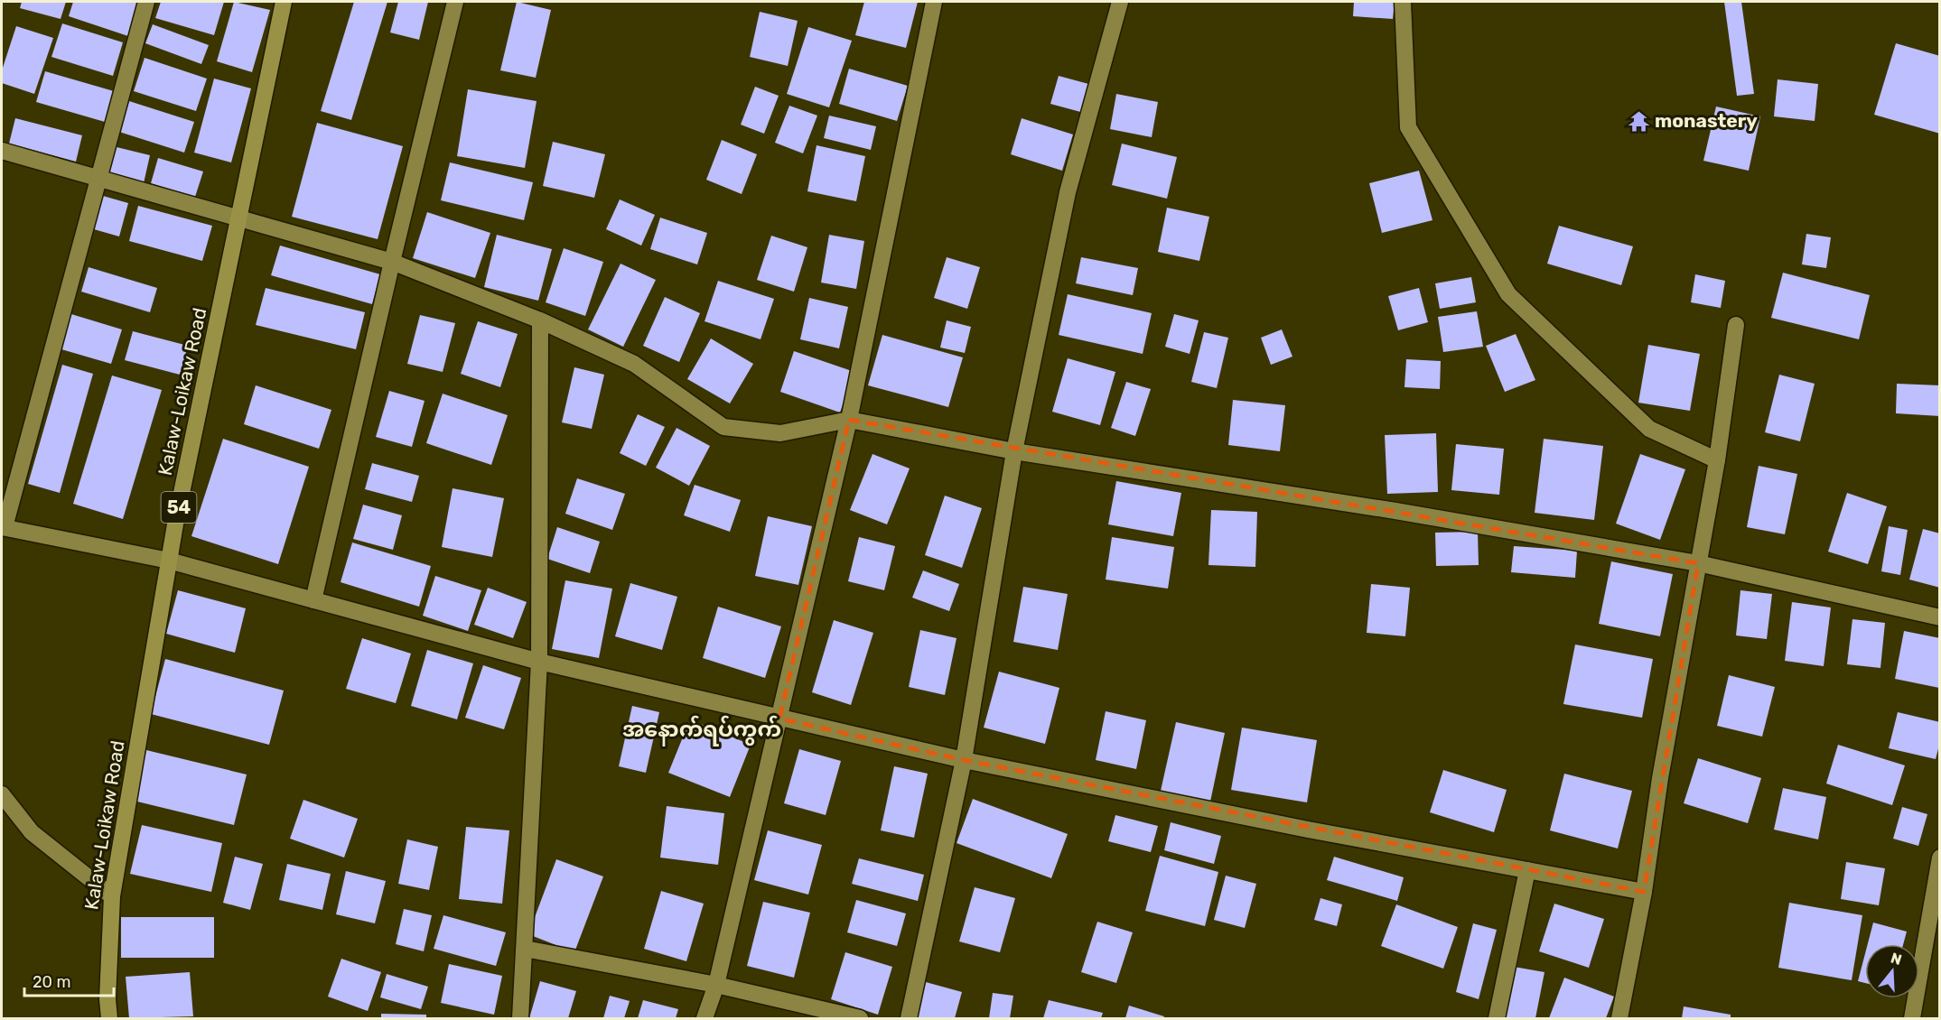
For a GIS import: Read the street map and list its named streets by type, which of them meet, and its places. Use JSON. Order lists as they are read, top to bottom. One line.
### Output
{"streets":{"main road":["Kalaw-Loikaw Road","54"]},"districts":["အနောက်ရပ်ကွက်"],"places":{"temple":["monastery"]},"scale_bar":"20 m","north":"top"}
